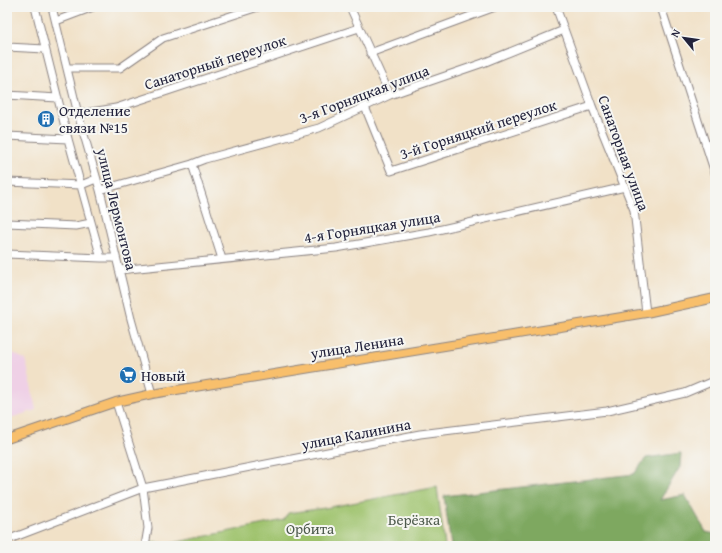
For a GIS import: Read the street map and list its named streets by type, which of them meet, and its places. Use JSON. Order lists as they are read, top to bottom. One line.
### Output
{"streets":{"main road":["улица Ленина"],"street":["Санаторный переулок","3-я Горняцкая улица","3-й Горняцкий переулок","Санаторная улица","улица Лермонтова","4-я Горняцкая улица","улица Калинина"]},"crossings":[["Санаторный переулок","улица Лермонтова"],["3-я Горняцкая улица","3-й Горняцкий переулок"],["3-я Горняцкая улица","Санаторная улица"],["3-я Горняцкая улица","улица Лермонтова"],["3-й Горняцкий переулок","Санаторная улица"],["Санаторная улица","4-я Горняцкая улица"],["Санаторная улица","улица Ленина"],["улица Лермонтова","4-я Горняцкая улица"],["улица Лермонтова","улица Ленина"]],"parks":["Берёзка","Орбита"],"places":{"building":["Отделение связи №15"],"supermarket":["Новый"]},"north":"top left"}
